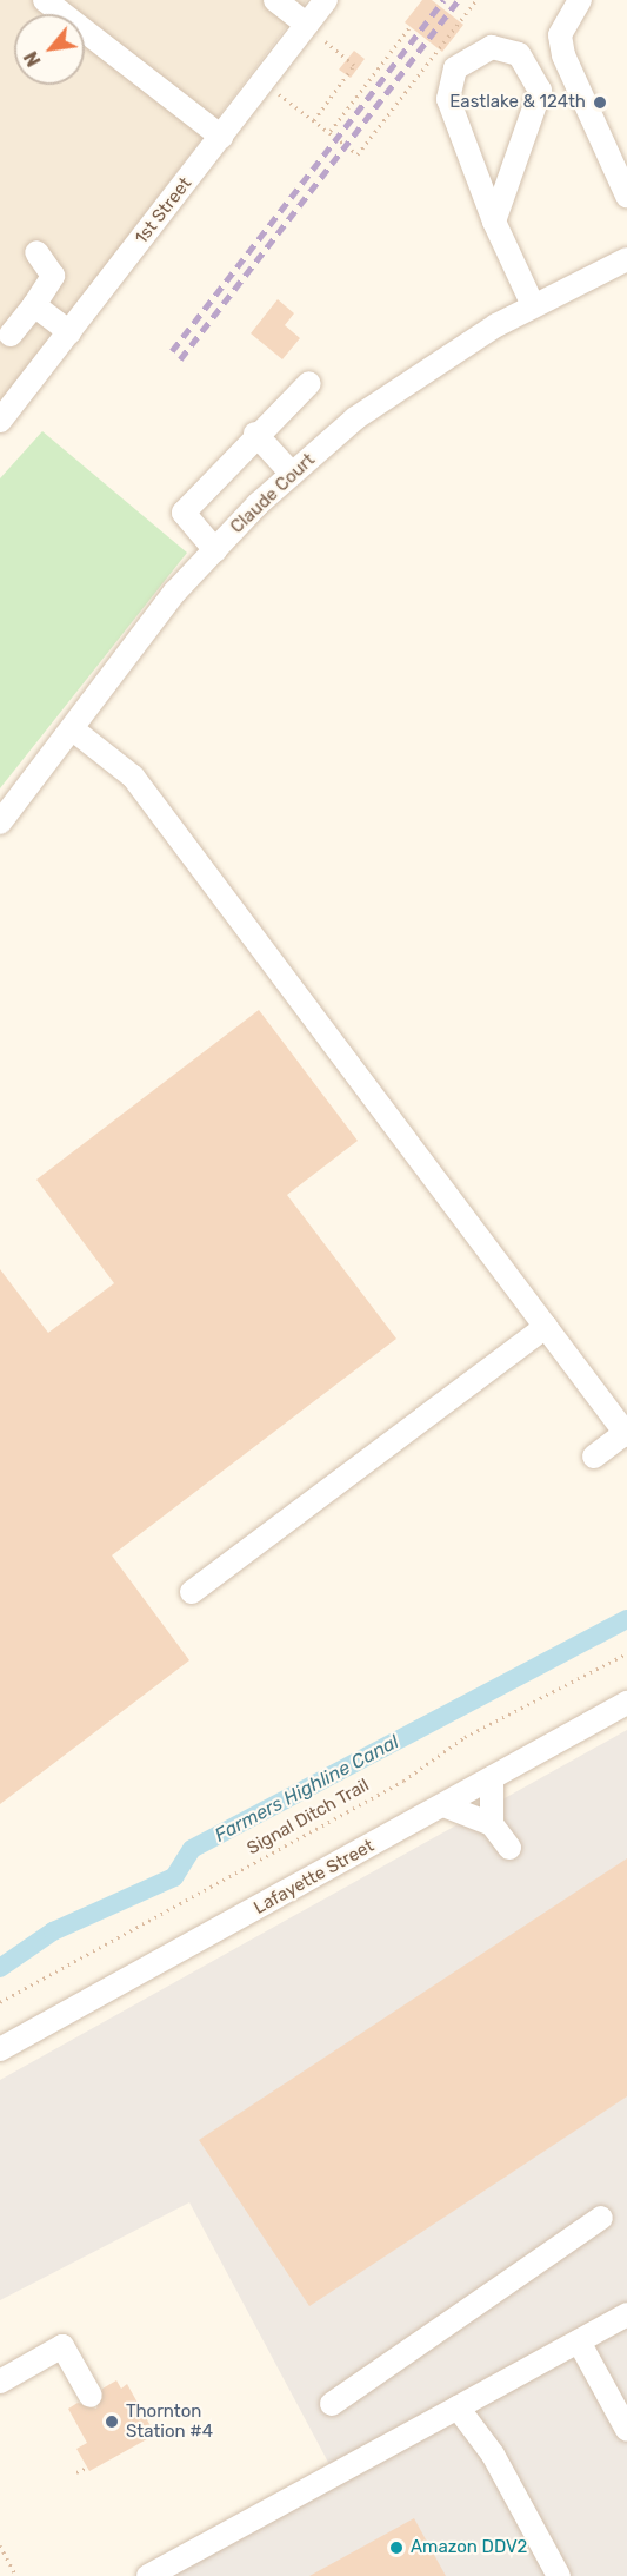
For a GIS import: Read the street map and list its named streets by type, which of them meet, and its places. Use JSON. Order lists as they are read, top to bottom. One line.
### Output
{"streets":{"street":["1st Street","Claude Court","Lafayette Street"],"path":["Signal Ditch Trail"]},"water":["Farmers Highline Canal"],"places":["Eastlake & 124th","Thornton Station #4","Amazon DDV2"],"north":"bottom left"}
